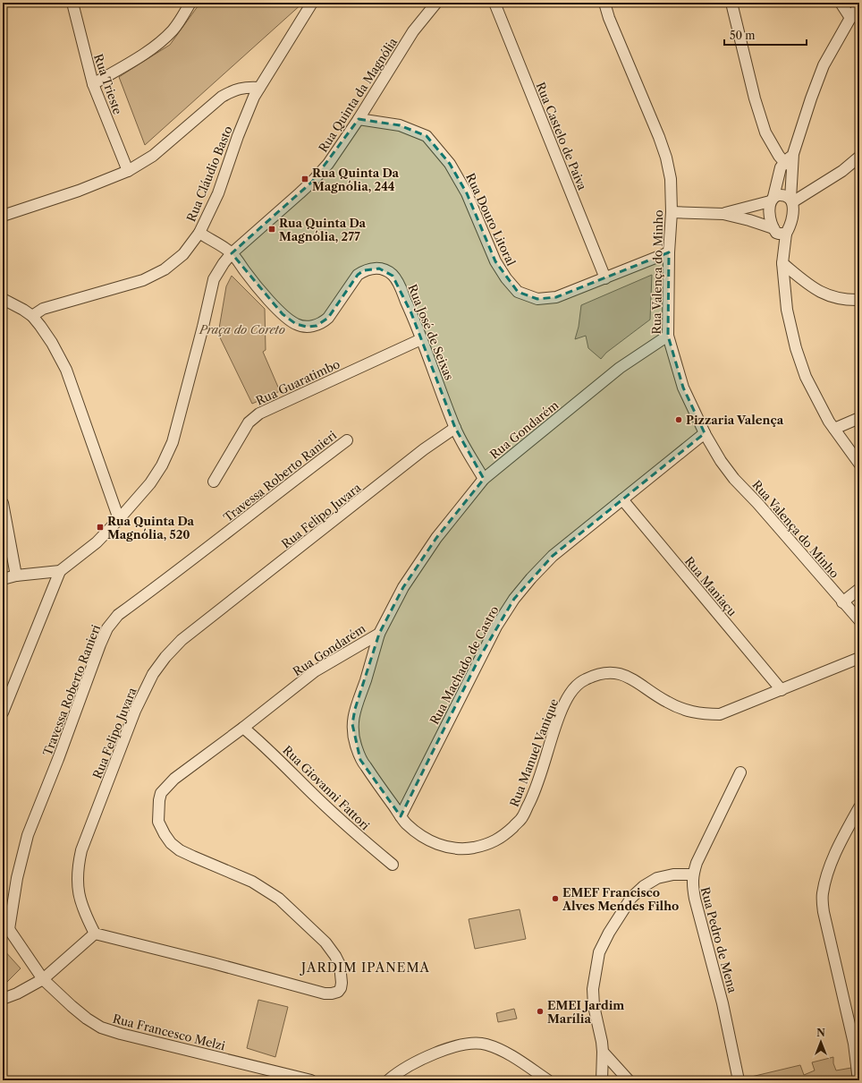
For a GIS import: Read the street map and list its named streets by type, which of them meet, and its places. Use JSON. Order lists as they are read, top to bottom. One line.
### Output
{"streets":{"street":["Rua Trieste","Rua Quinta da Magnólia","Rua Castelo de Paiva","Rua Cláudio Basto","Rua Douro Litoral","Rua Valença do Minho","Rua José de Seixas","Rua Guaratimbo","Rua Gondarém","Travessa Roberto Ranieri","Rua Felipo Juvara","Rua Maniaçu","Rua Machado de Castro","Rua Manuel Vanique","Rua Giovanni Fattori","Rua Pedro de Mena","Rua Francesco Melzi"]},"crossings":[["Rua Quinta da Magnólia","Rua Douro Litoral"],["Rua Quinta da Magnólia","Rua José de Seixas"],["Rua Castelo de Paiva","Rua Douro Litoral"],["Rua Cláudio Basto","Rua José de Seixas"],["Rua Douro Litoral","Rua Valença do Minho"],["Rua Valença do Minho","Rua Gondarém"],["Rua Valença do Minho","Rua Machado de Castro"],["Rua José de Seixas","Rua Guaratimbo"],["Rua José de Seixas","Rua Gondarém"],["Rua José de Seixas","Rua Felipo Juvara"],["Rua Gondarém","Rua Felipo Juvara"],["Rua Gondarém","Rua Manuel Vanique"],["Rua Gondarém","Rua Giovanni Fattori"],["Travessa Roberto Ranieri","Rua Francesco Melzi"],["Rua Maniaçu","Rua Machado de Castro"],["Rua Maniaçu","Rua Manuel Vanique"],["Rua Machado de Castro","Rua Manuel Vanique"]],"districts":["JARDIM IPANEMA"],"parks":["Praça do Coreto"],"places":{"transit":["Rua Quinta Da Magnólia, 244","Rua Quinta Da Magnólia, 277","Rua Quinta Da Magnólia, 520"],"other":["Pizzaria Valença","EMEF Francisco Alves Mendes Filho","EMEI Jardim Marília"]},"scale_bar":"50 m","north":"top"}
